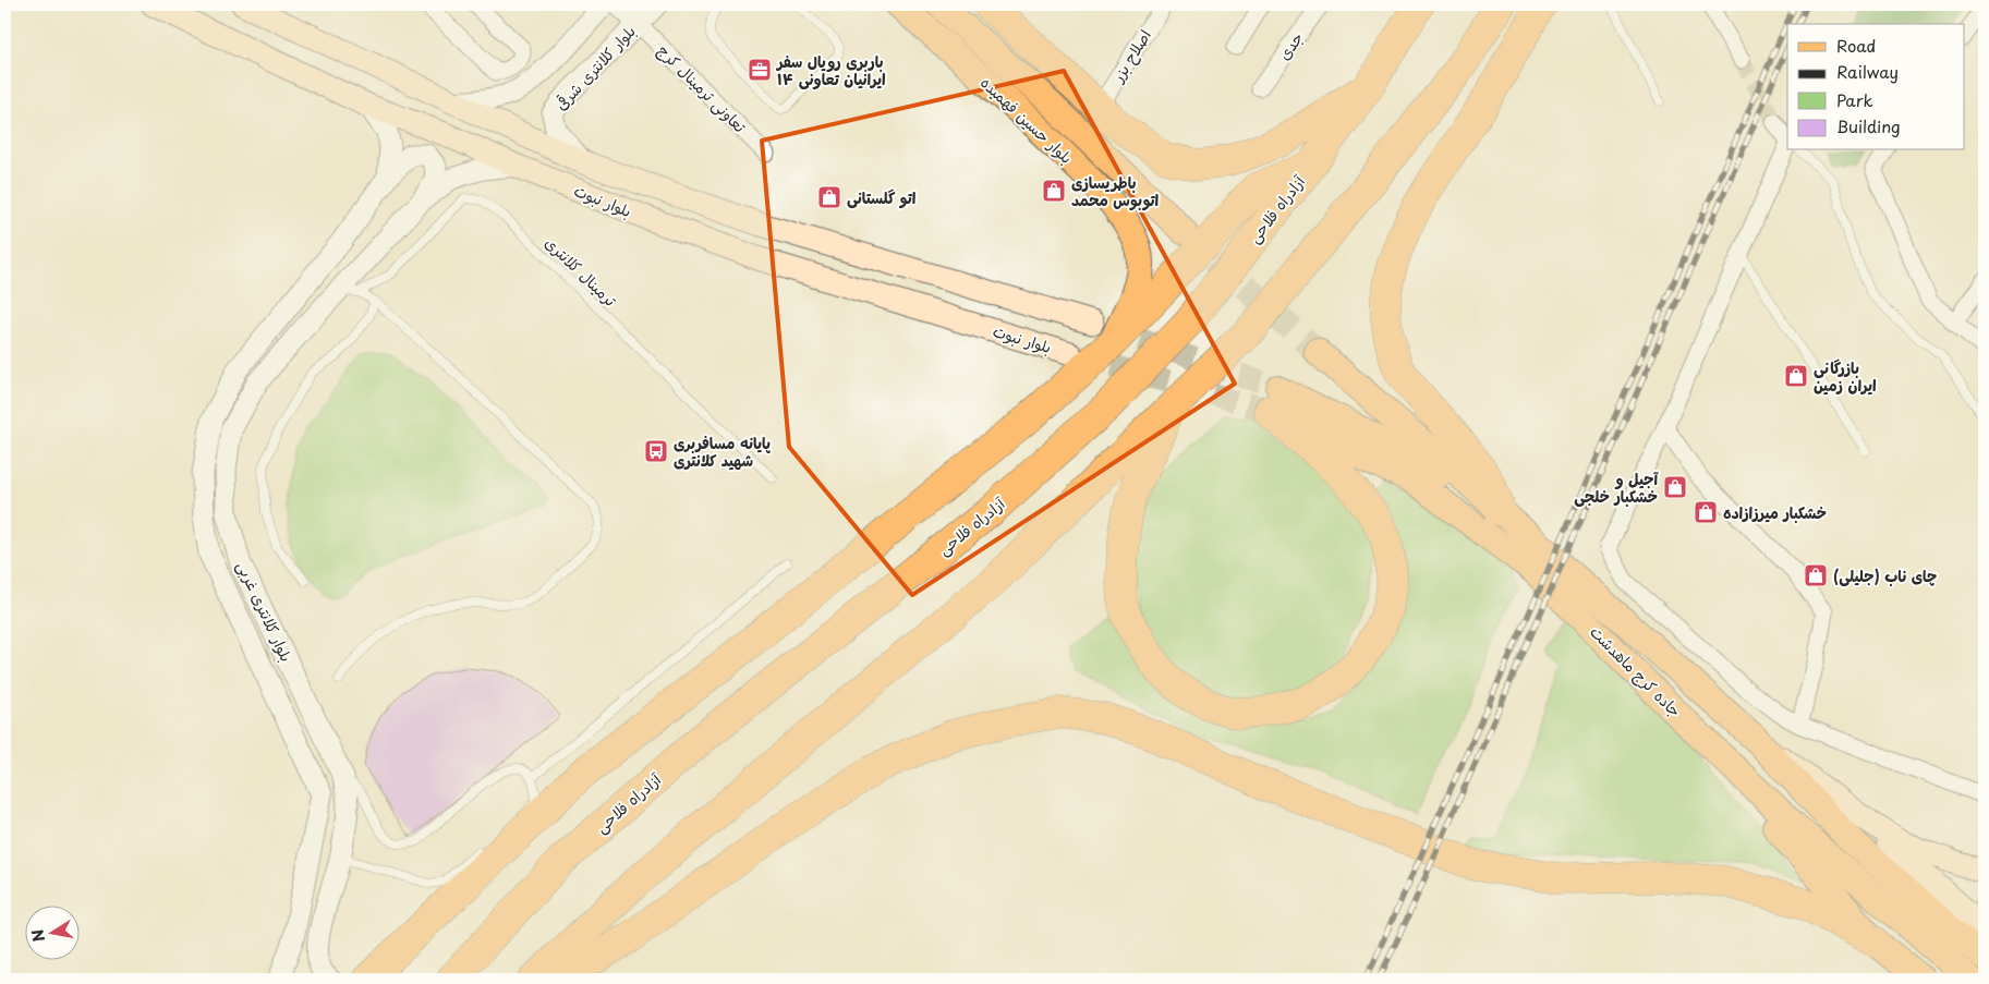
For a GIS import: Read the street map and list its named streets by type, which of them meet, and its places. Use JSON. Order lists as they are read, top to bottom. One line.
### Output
{"streets":{"highway":["آزادراه فلاحی"],"main road":["بلوار حسین فهمیده","بلوار نبوت","جاده کرج ماهدشت"],"street":["جدی","اصلاح بزر","بلوار کلانتری شرقی","تعاونی ترمینال کرج","بلوار کلانتری غربی"],"lane":["ترمینال کلانتری"]},"crossings":[["بلوار کلانتری شرقی","تعاونی ترمینال کرج"],["بلوار کلانتری شرقی","بلوار نبوت"],["بلوار حسین فهمیده","بلوار نبوت"],["بلوار نبوت","بلوار کلانتری غربی"],["ترمینال کلانتری","بلوار کلانتری غربی"]],"places":{"office":["باربری رویال سفر ایرانیان تعاونی ۱۴"],"shop":["باطریسازی اتوبوس محمد","اتو گلستانی","بازرگانی ایران زمین","آجیل و خشکبار خلجی","خشکبار میرزازاده","چای ناب (جلیلی)"],"bus stop":["پایانه مسافربری شهید کلانتری"]},"legend":["Road","Railway","Park","Building"],"north":"left"}
